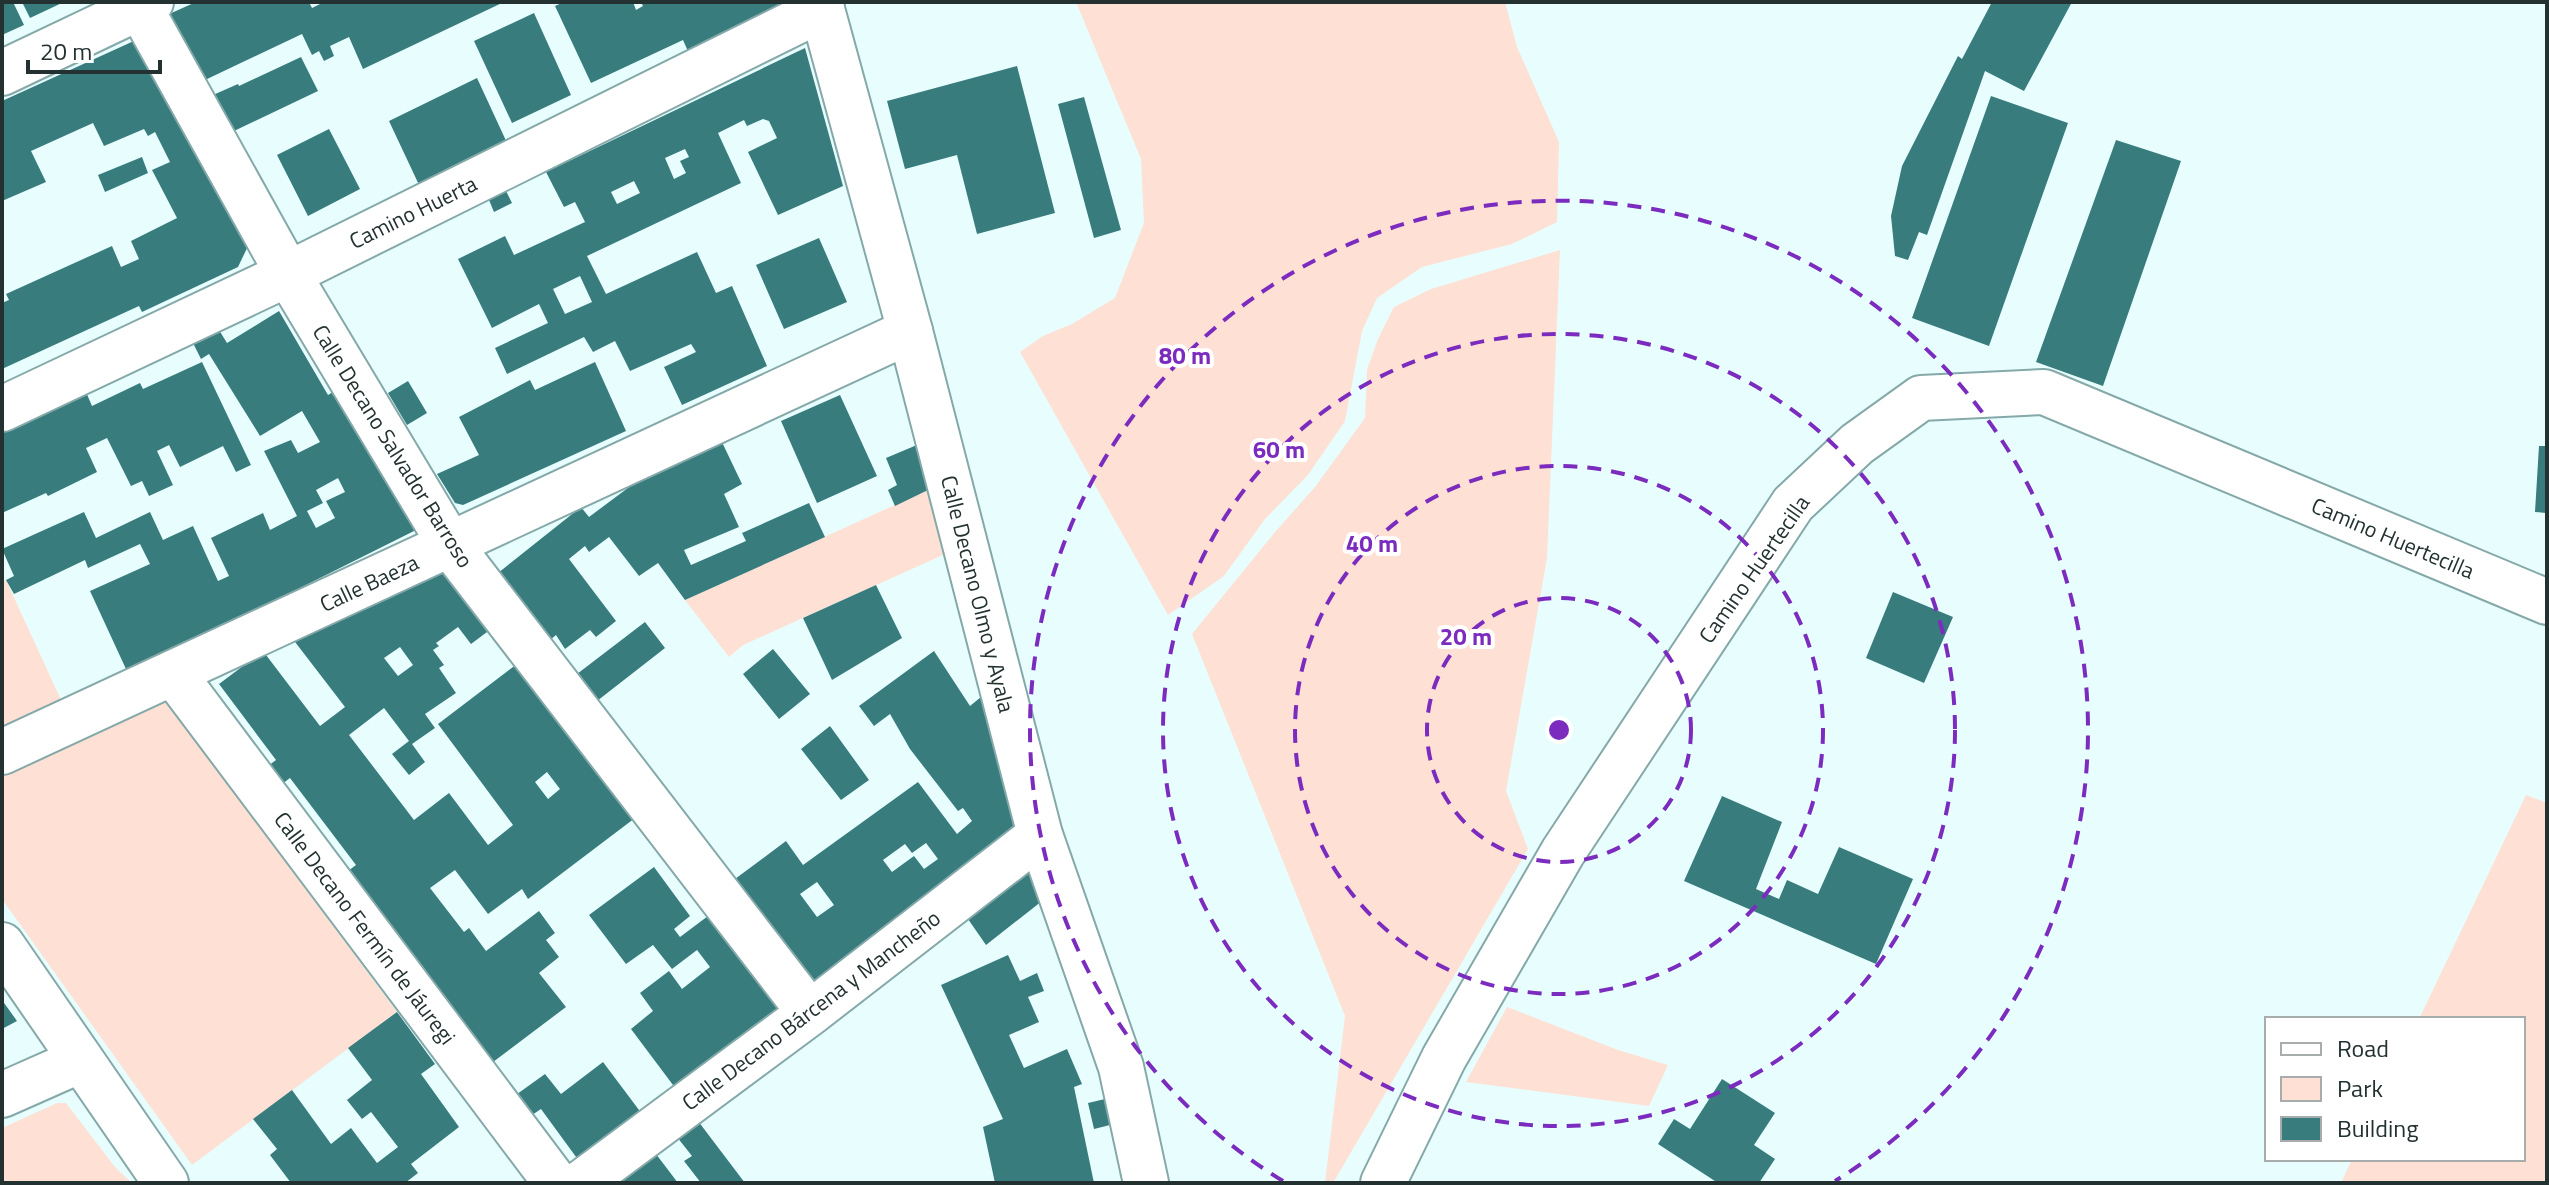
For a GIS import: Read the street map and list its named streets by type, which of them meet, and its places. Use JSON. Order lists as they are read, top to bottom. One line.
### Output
{"streets":{"street":["Camino Huerta","Calle Decano Salvador Barroso","Camino Huertecilla","Calle Baeza","Calle Decano Olmo y Ayala","Calle Decano Fermín de Jáuregi","Calle Decano Bárcena y Mancheño"]},"crossings":[["Camino Huerta","Calle Decano Salvador Barroso"],["Camino Huerta","Calle Decano Olmo y Ayala"],["Calle Decano Salvador Barroso","Calle Baeza"],["Calle Decano Salvador Barroso","Calle Decano Bárcena y Mancheño"],["Calle Baeza","Calle Decano Olmo y Ayala"],["Calle Baeza","Calle Decano Fermín de Jáuregi"],["Calle Decano Olmo y Ayala","Calle Decano Bárcena y Mancheño"]],"legend":["Road","Park","Building"],"scale_bar":"20 m","rings":["80 m","60 m","40 m","20 m"]}
